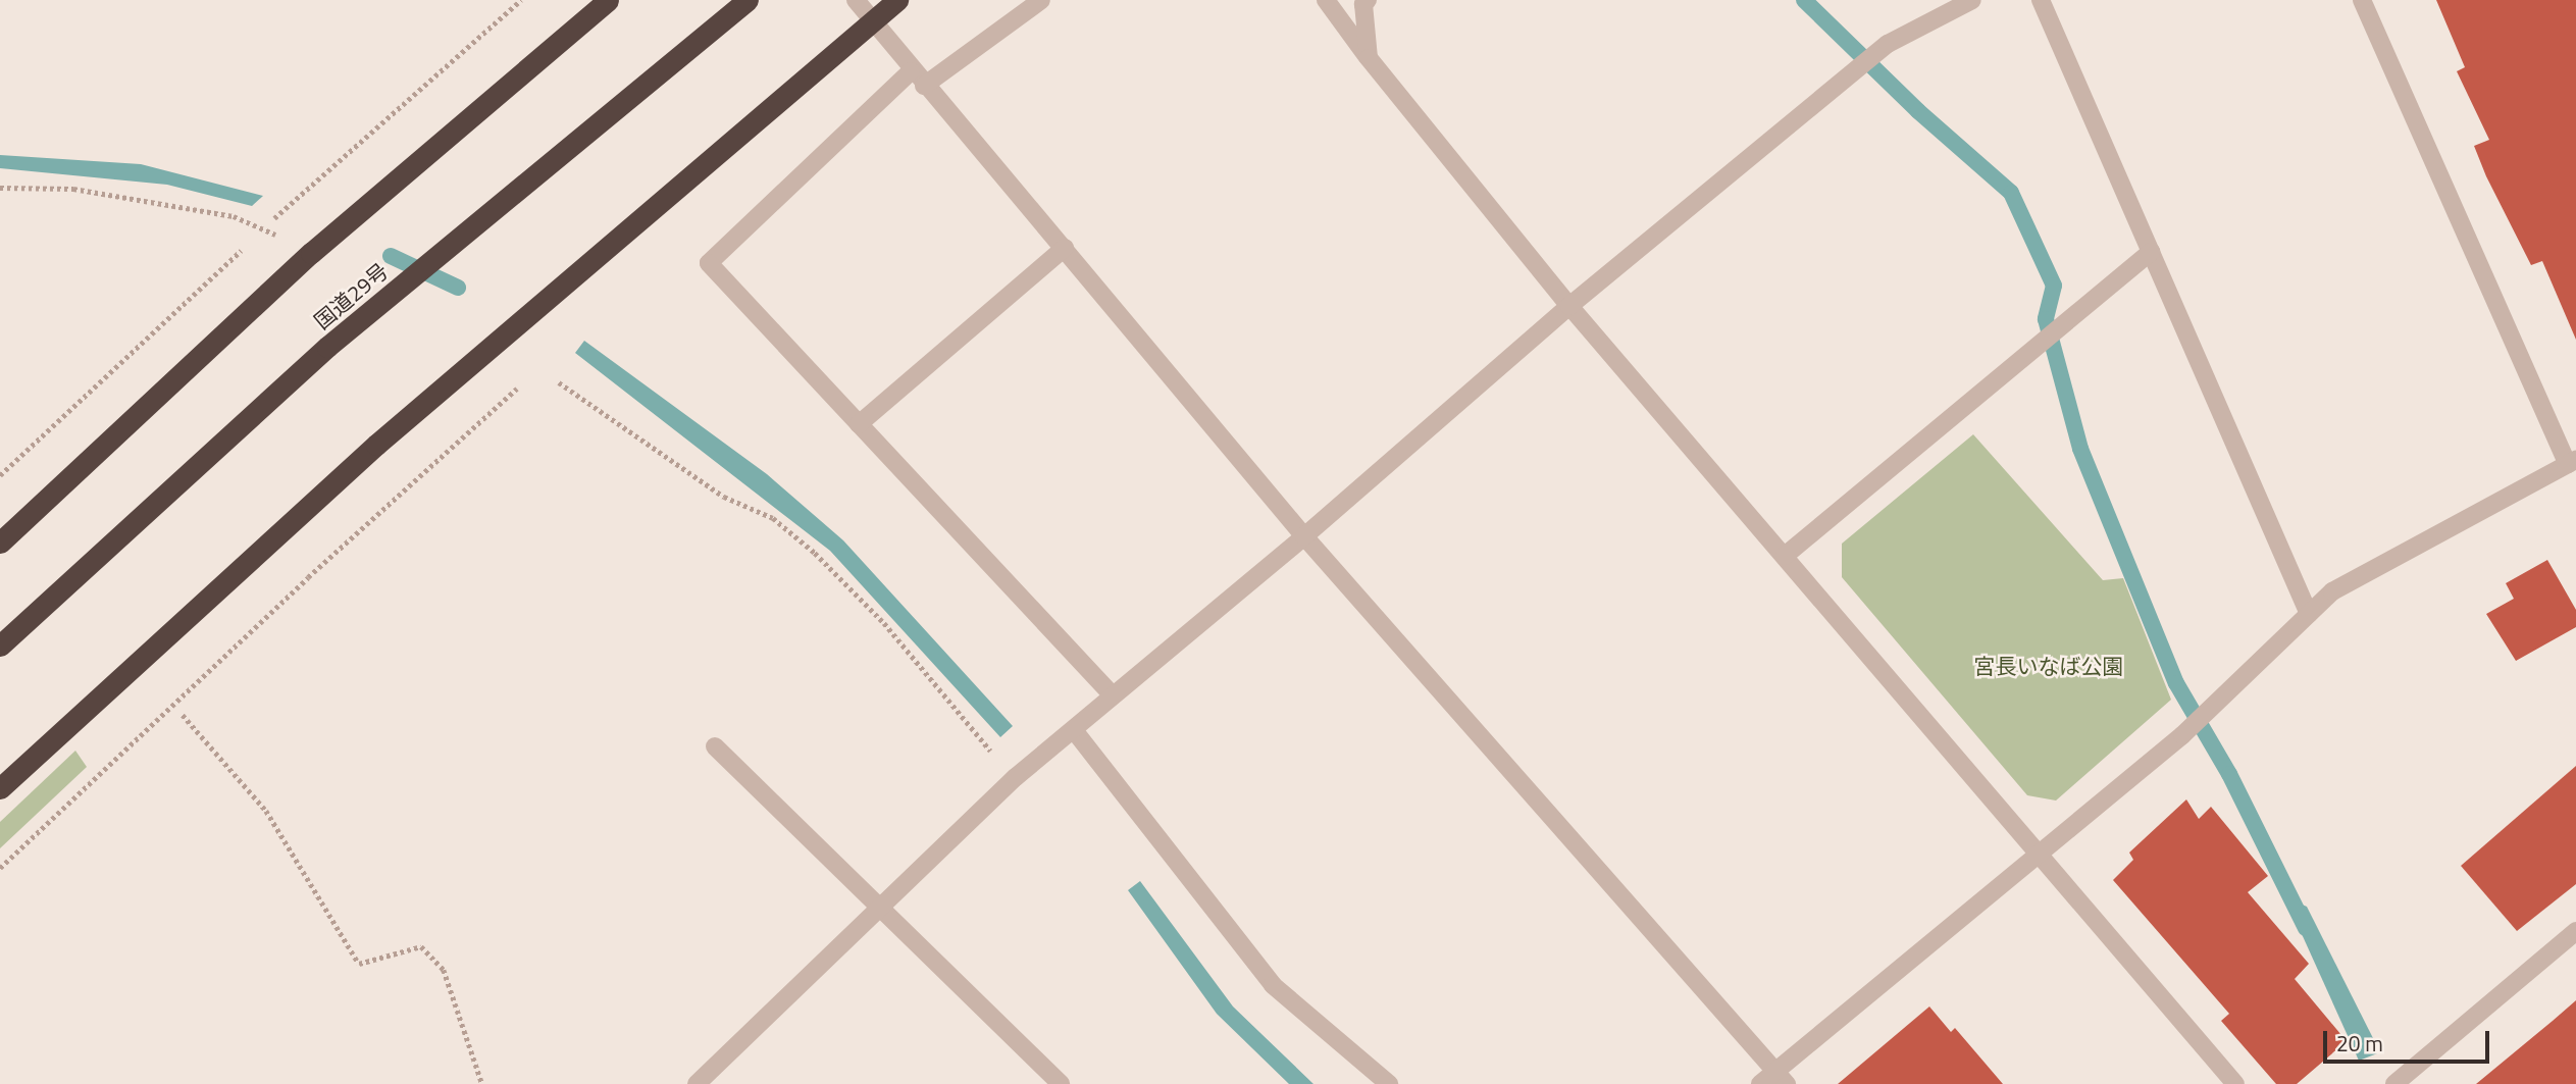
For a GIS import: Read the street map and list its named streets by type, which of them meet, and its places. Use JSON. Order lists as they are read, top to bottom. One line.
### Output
{"streets":{"highway":["国道29号"]},"parks":["宮長いなば公園"],"scale_bar":"20 m"}
